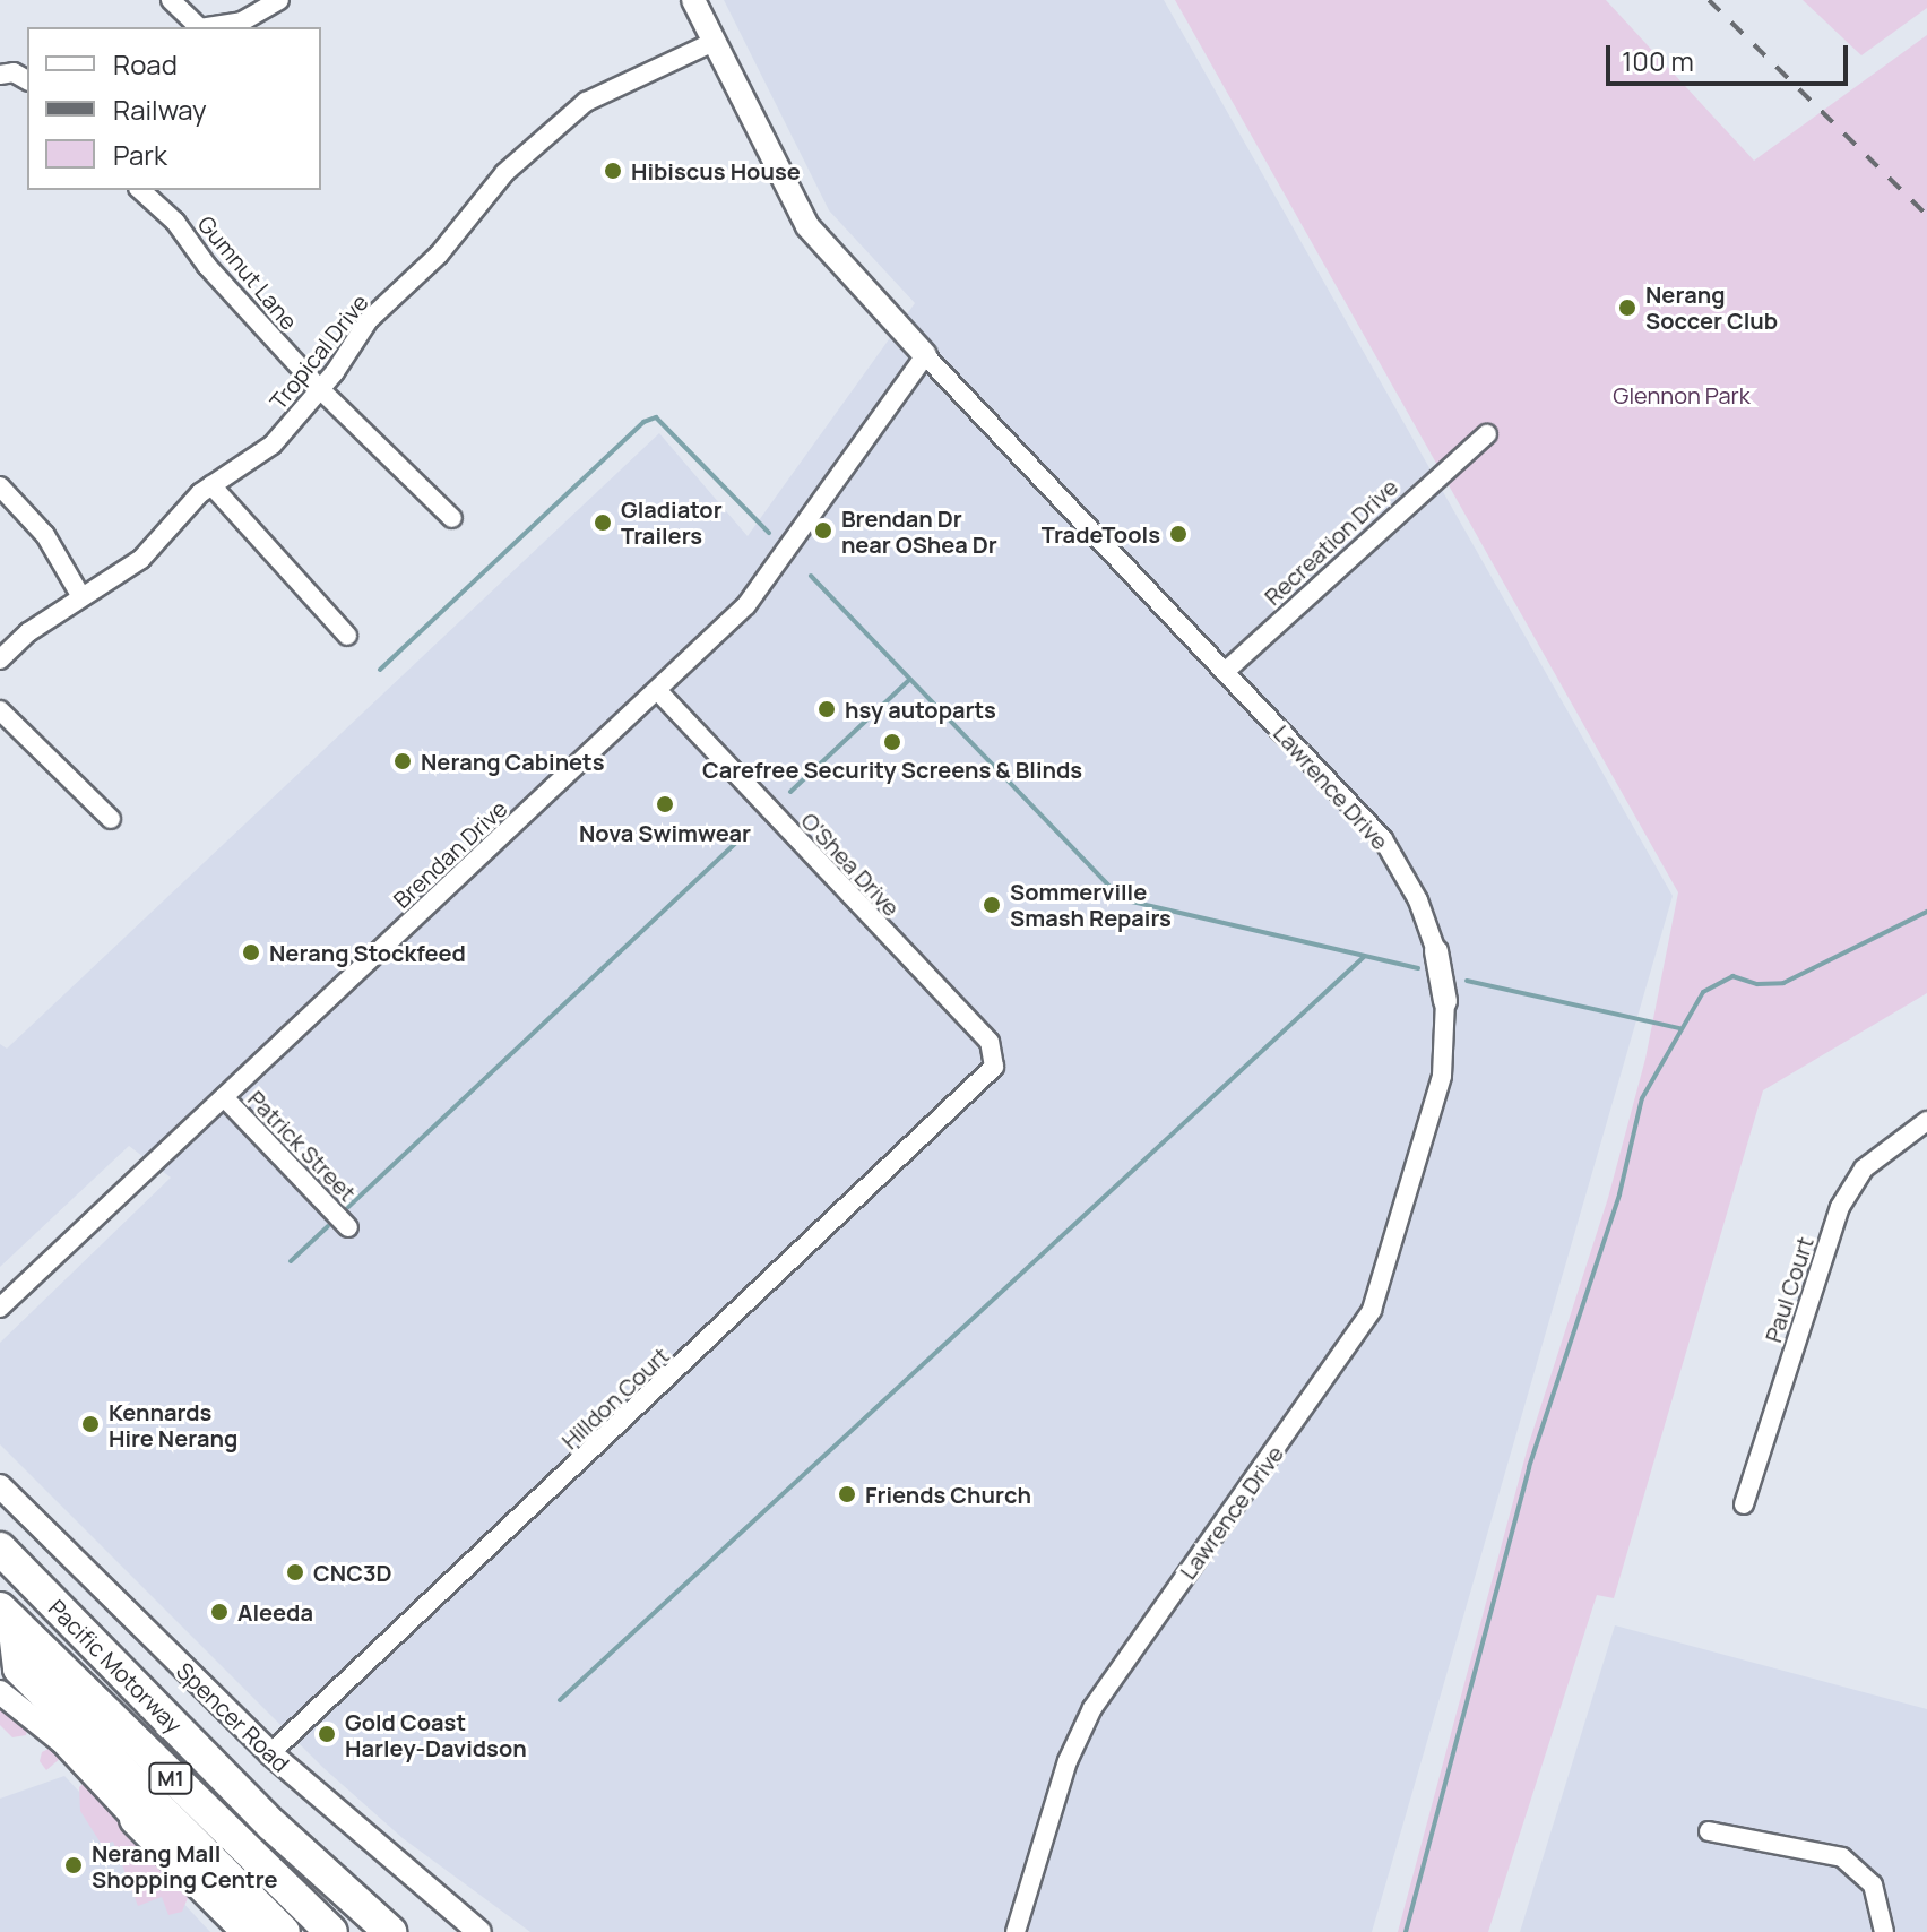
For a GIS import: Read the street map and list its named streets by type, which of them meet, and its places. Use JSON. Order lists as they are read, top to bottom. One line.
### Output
{"streets":{"highway":["Pacific Motorway","M1"],"street":["Gumnut Lane","Tropical Drive","Recreation Drive","Lawrence Drive","Brendan Drive","O'Shea Drive","Patrick Street","Paul Court","Hilldon Court","Spencer Road"]},"crossings":[["Gumnut Lane","Tropical Drive"],["Tropical Drive","Lawrence Drive"],["Recreation Drive","Lawrence Drive"],["Lawrence Drive","Brendan Drive"],["Brendan Drive","O'Shea Drive"],["Brendan Drive","Patrick Street"],["O'Shea Drive","Hilldon Court"],["Hilldon Court","Spencer Road"]],"parks":["Glennon Park"],"places":["Hibiscus House","Nerang Soccer Club","Gladiator Trailers","Brendan Dr near OShea Dr","TradeTools","hsy autoparts","Carefree Security Screens & Blinds","Nerang Cabinets","Nova Swimwear","Sommerville Smash Repairs","Nerang Stockfeed","Kennards Hire Nerang","Friends Church","CNC3D","Aleeda","Gold Coast Harley-Davidson","Nerang Mall Shopping Centre"],"legend":["Road","Railway","Park"],"scale_bar":"100 m"}
